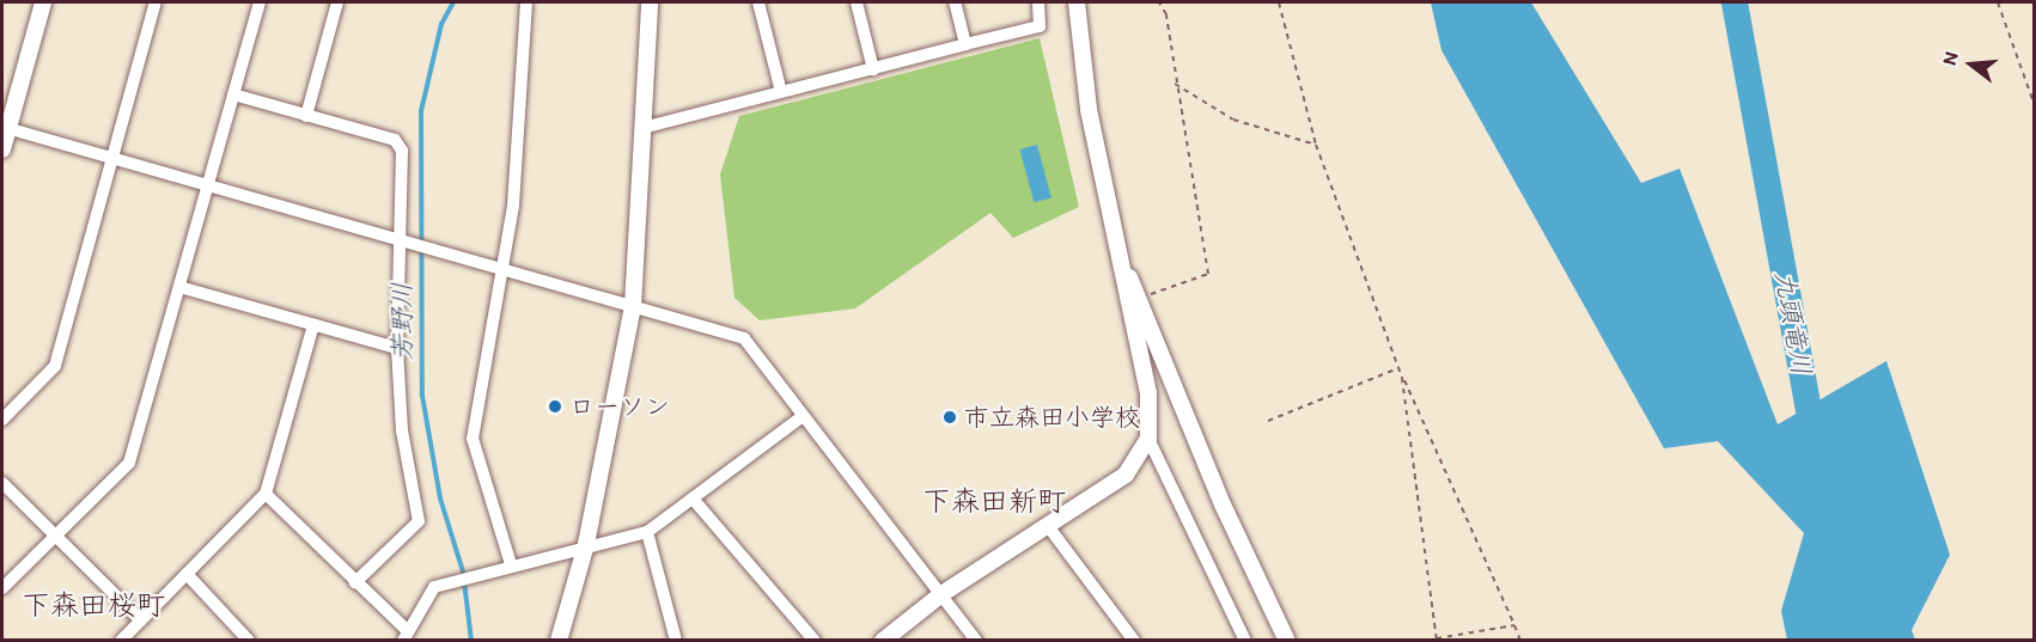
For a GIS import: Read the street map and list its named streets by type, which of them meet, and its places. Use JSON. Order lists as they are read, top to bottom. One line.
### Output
{"districts":["下森田新町","下森田桜町"],"water":["芳野川","九頭竜川"],"places":["ローソン","市立森田小学校"],"north":"left"}
